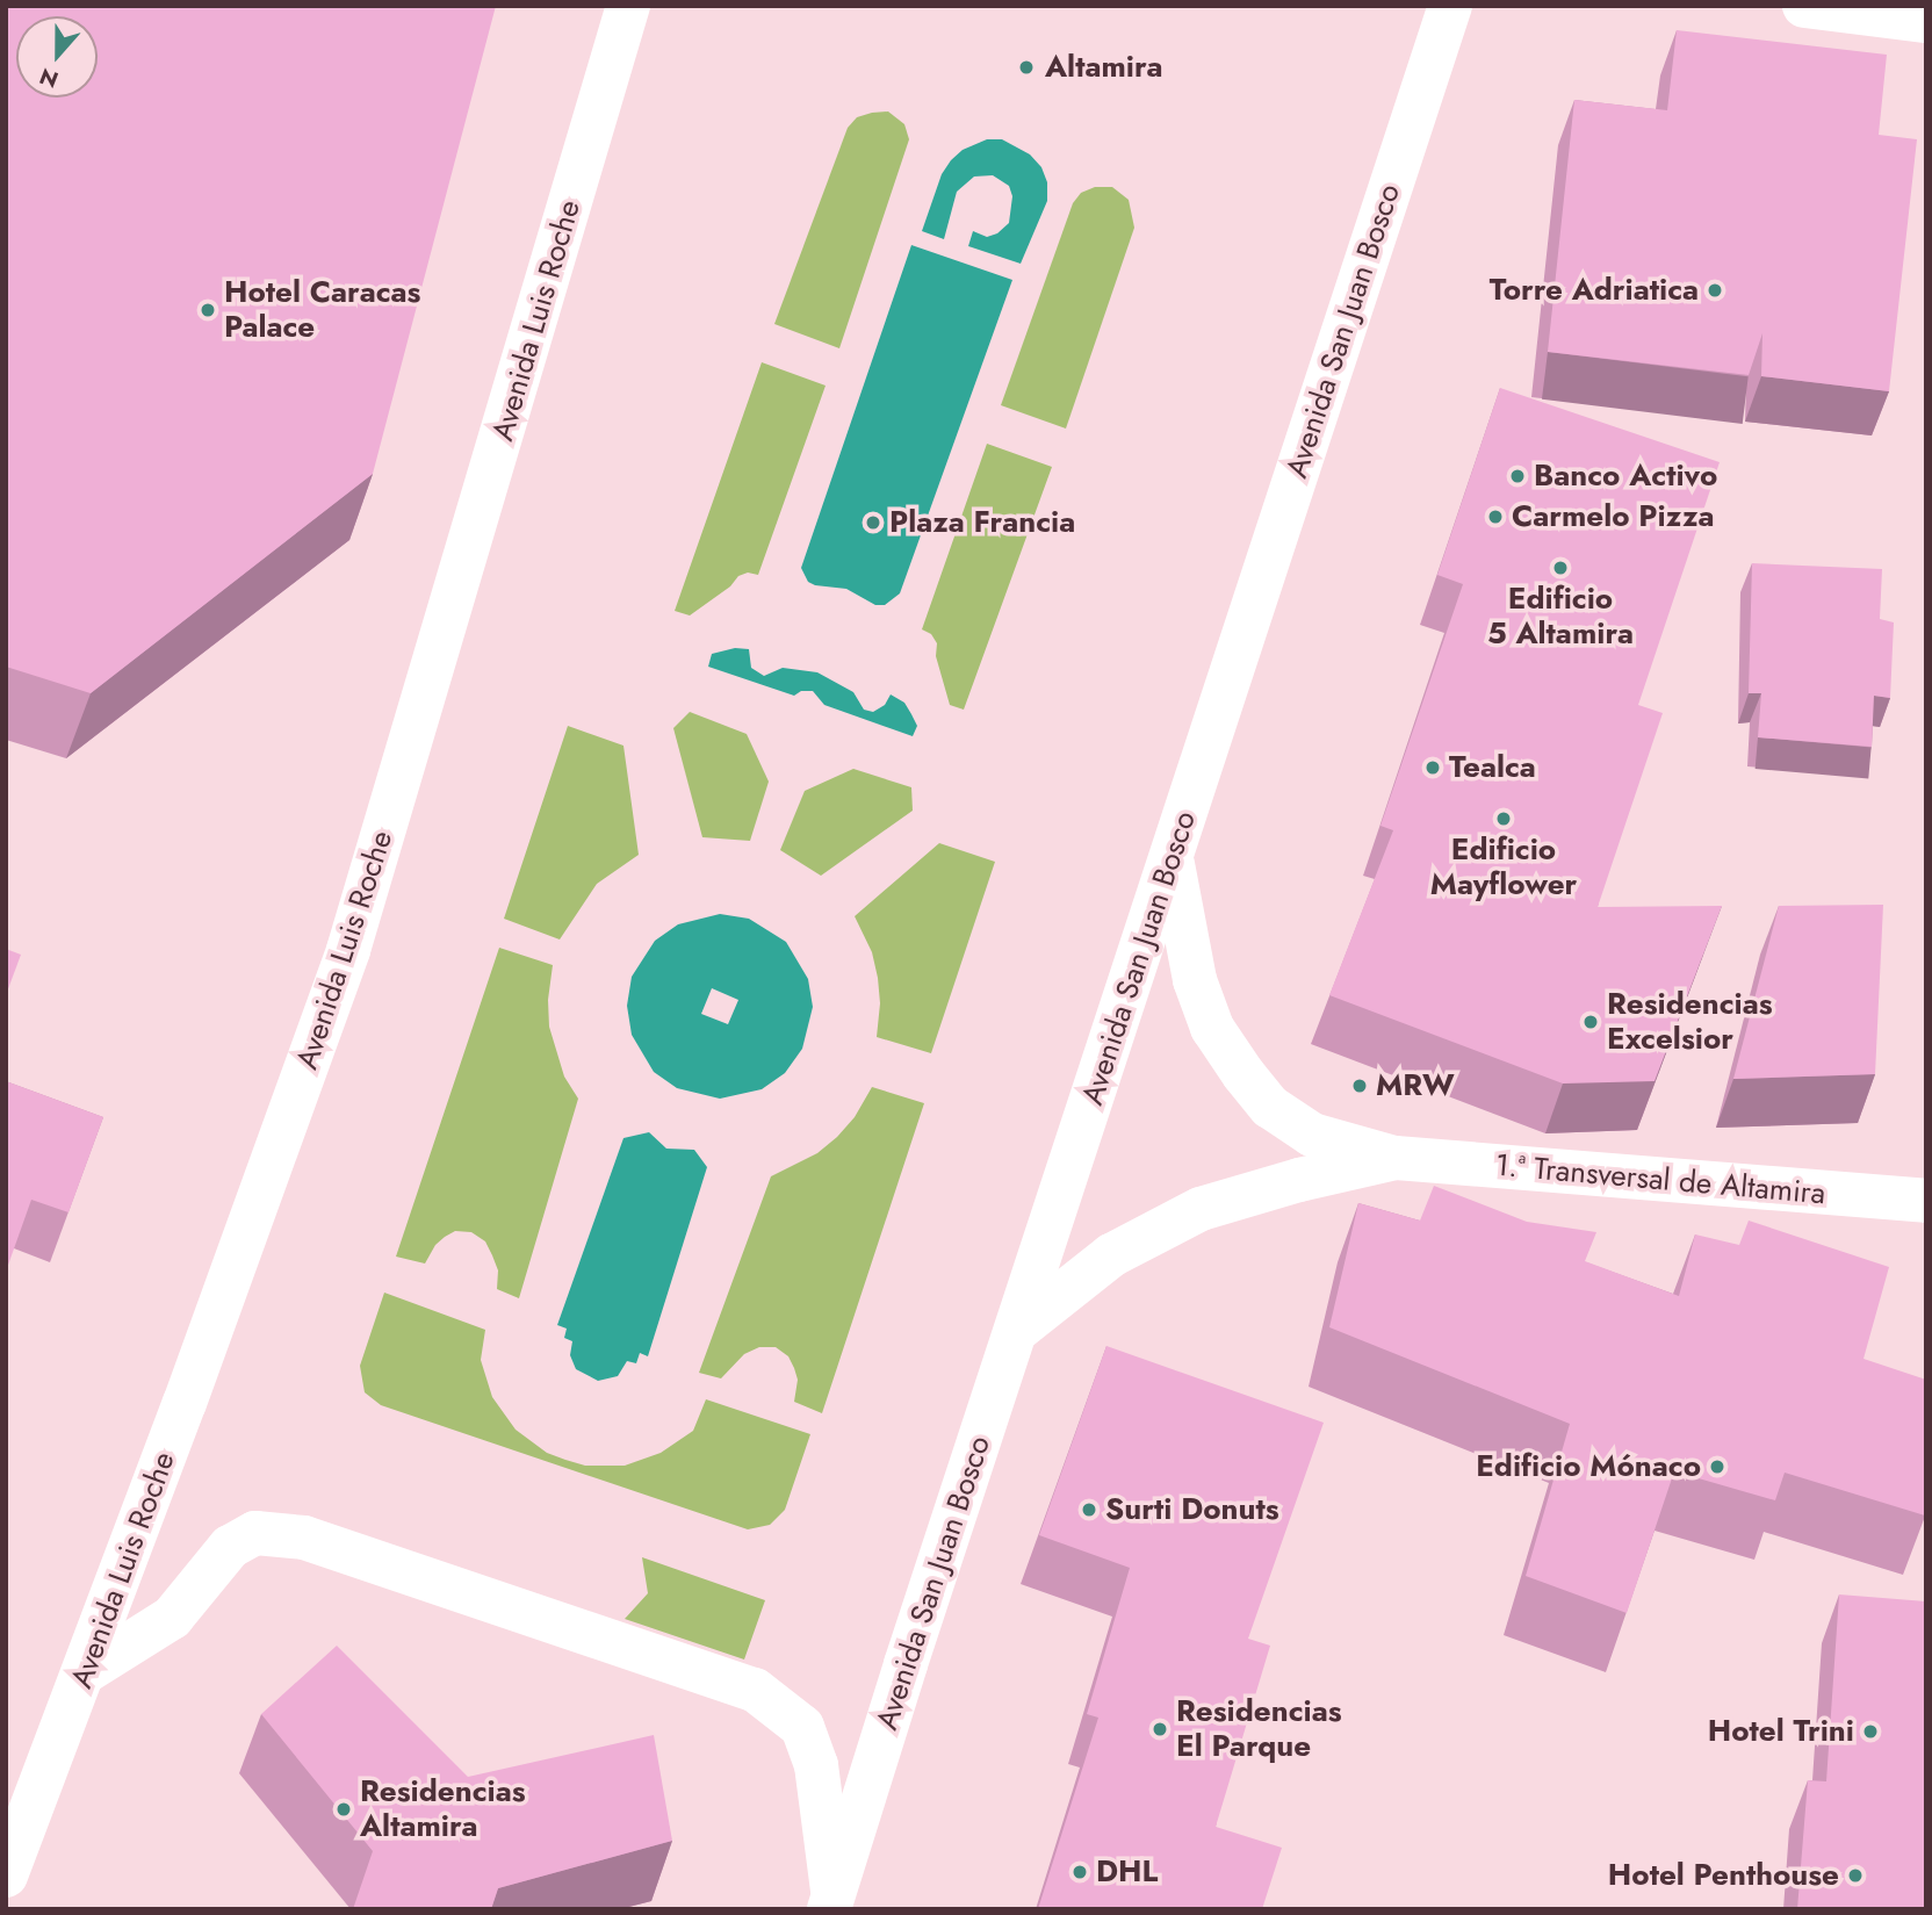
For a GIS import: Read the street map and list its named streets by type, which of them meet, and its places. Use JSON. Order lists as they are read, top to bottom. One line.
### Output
{"streets":{"main road":["Avenida Luis Roche","Avenida San Juan Bosco","1.ª Transversal de Altamira"]},"places":["Altamira","Torre Adriatica","Hotel Caracas Palace","Banco Activo","Carmelo Pizza","Plaza Francia","Edificio 5 Altamira","Tealca","Edificio Mayflower","Residencias Excelsior","MRW","Edificio Mónaco","Surti Donuts","Residencias El Parque","Hotel Trini","Residencias Altamira","DHL","Hotel Penthouse"],"north":"bottom"}
